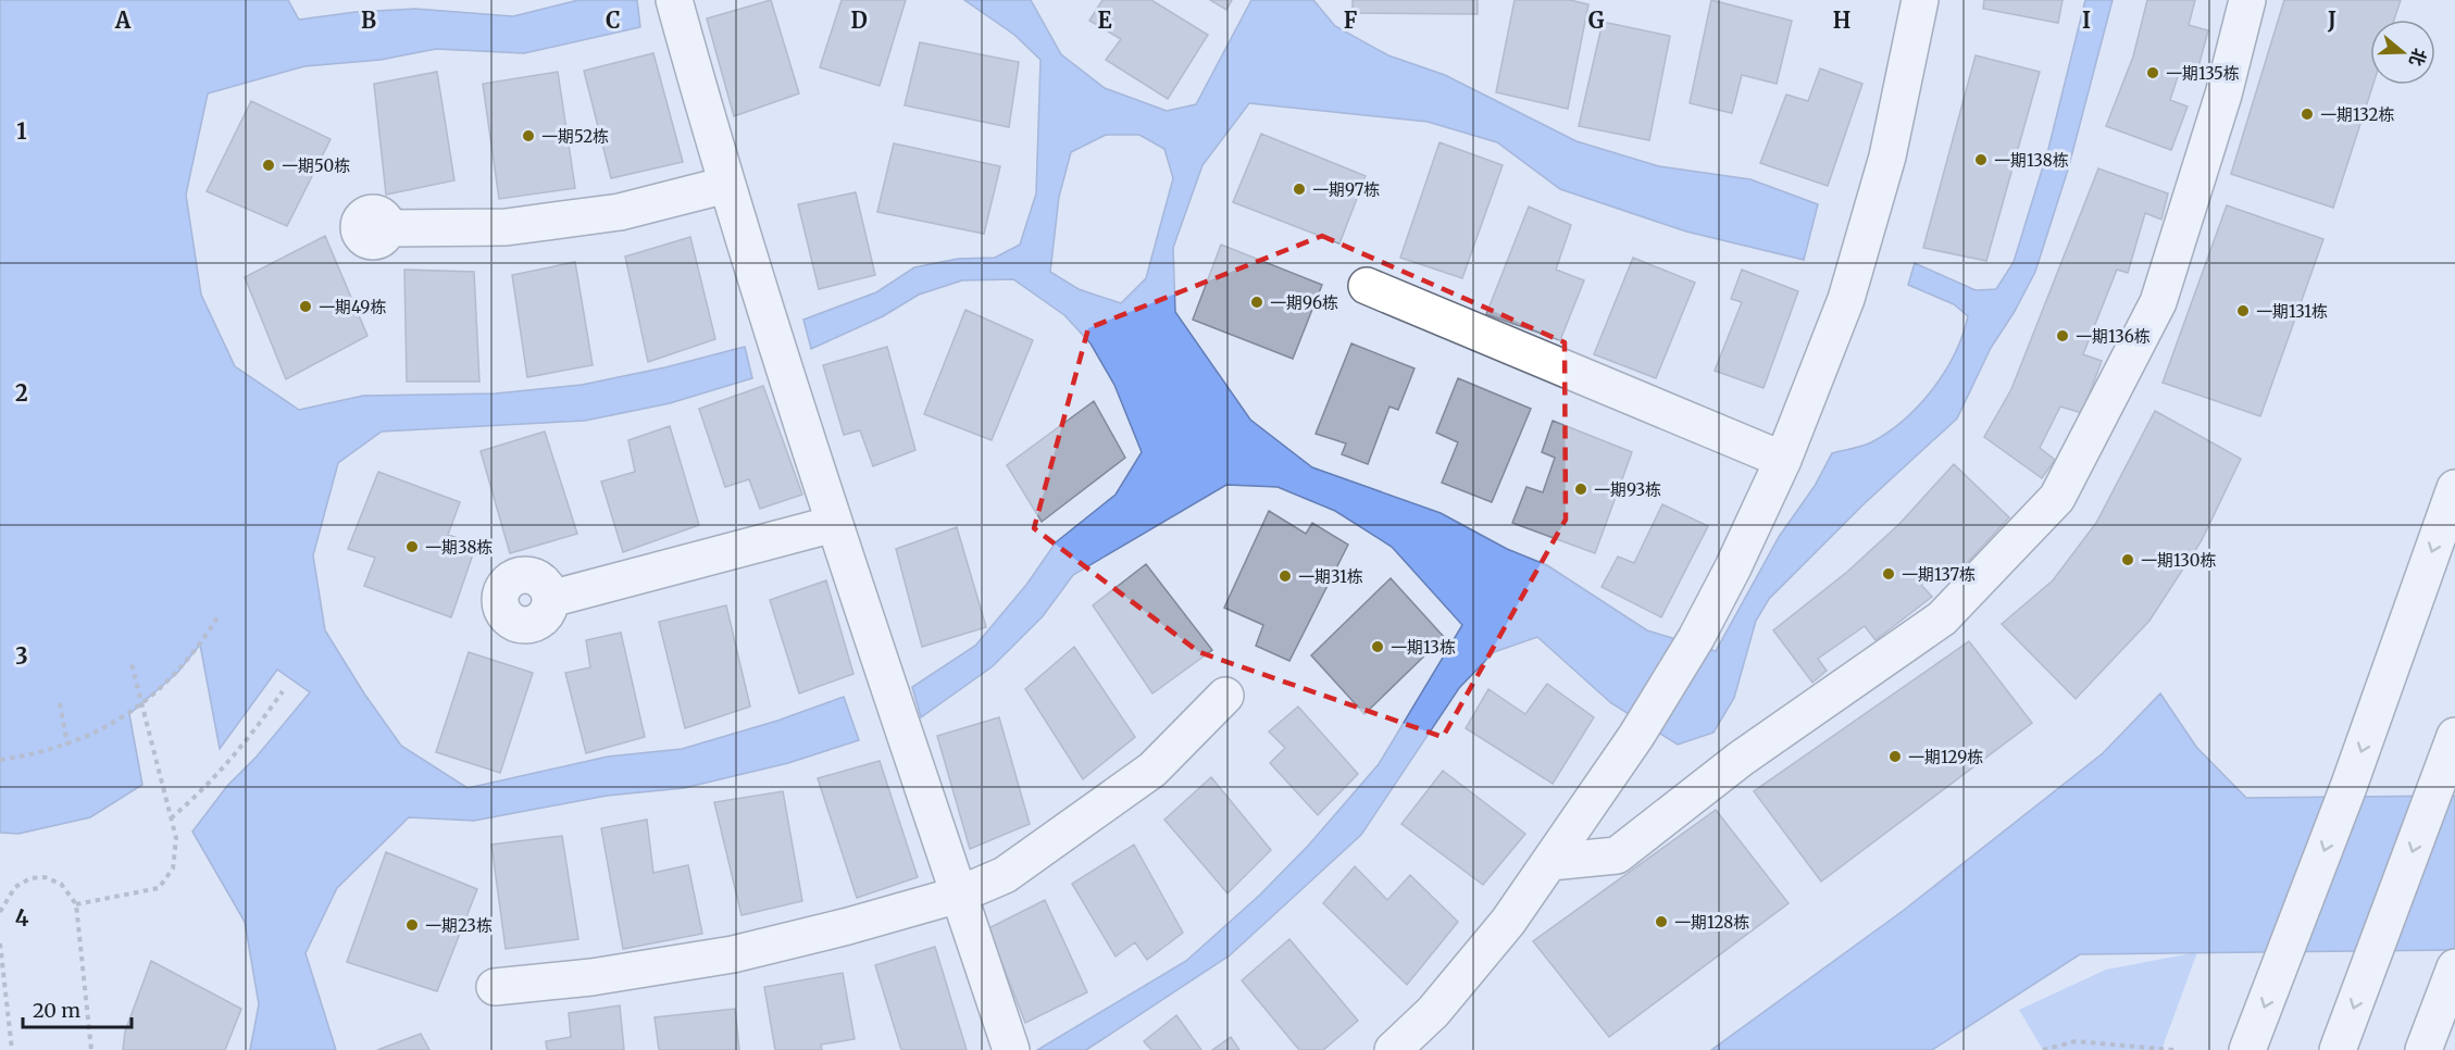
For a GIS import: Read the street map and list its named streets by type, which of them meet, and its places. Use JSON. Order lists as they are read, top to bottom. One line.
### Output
{"places":["一期135栋","一期132栋","一期52栋","一期138栋","一期50栋","一期97栋","一期96栋","一期49栋","一期131栋","一期136栋","一期93栋","一期38栋","一期130栋","一期137栋","一期31栋","一期13栋","一期129栋","一期128栋","一期23栋"],"scale_bar":"20 m","north":"right","grid":{"columns":["A","B","C","D","E","F","G","H","I","J"],"rows":["1","2","3","4"]}}
